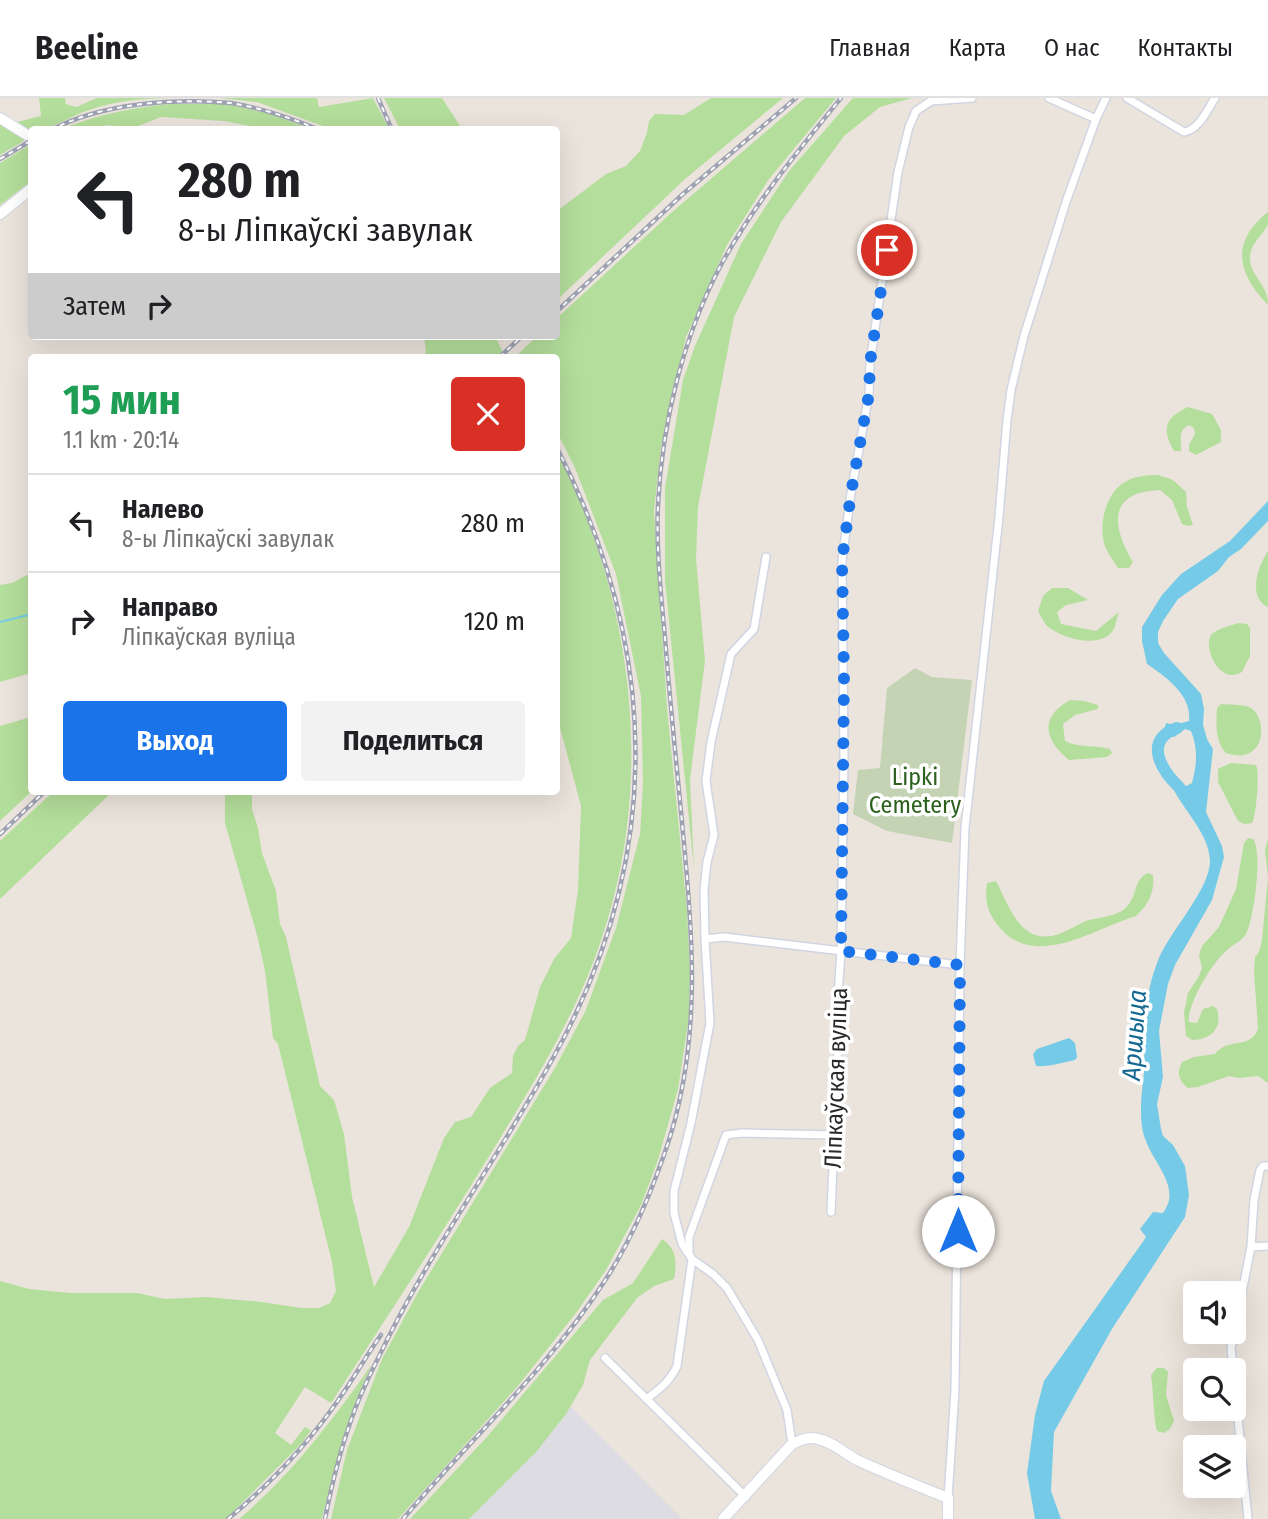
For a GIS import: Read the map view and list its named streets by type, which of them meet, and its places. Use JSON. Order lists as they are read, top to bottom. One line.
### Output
{"streets":{"street":["Ліпкаўская вуліца"]},"water":["Аршыца"],"parks":["Lipki Cemetery"],"page":{"header":"Beeline","nav":["Главная","Карта","О нас","Контакты"],"turn":["280 m","8-ы Ліпкаўскі завулак"],"then":"Затем","heading":["15 мин","1.1 km · 20:14"],"list":[{"name":"Налево","note":"8-ы Ліпкаўскі завулак","value":"280 m"},{"name":"Направо","note":"Ліпкаўская вуліца","value":"120 m"}],"buttons":["Выход","Поделиться"]}}
